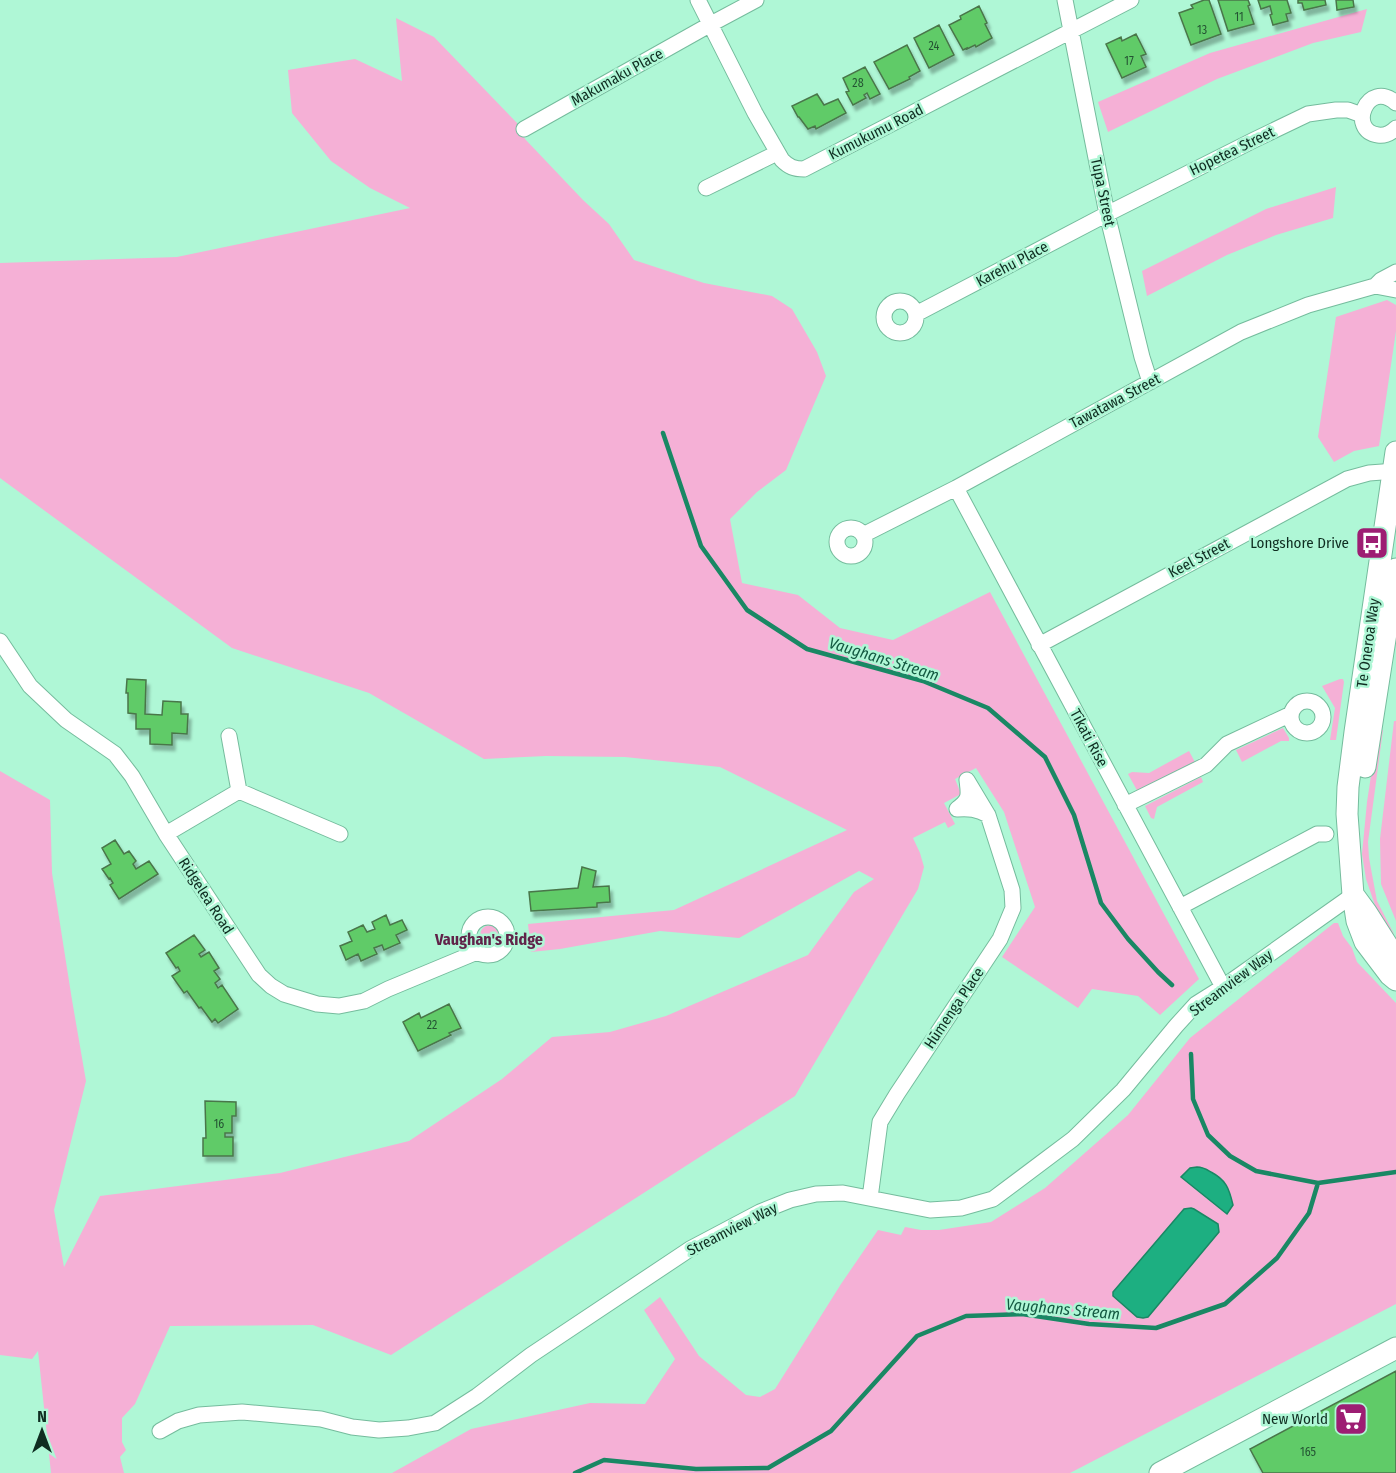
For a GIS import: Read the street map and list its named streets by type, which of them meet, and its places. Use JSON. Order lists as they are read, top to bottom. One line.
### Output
{"streets":{"street":["Makumaku Place","Kumukumu Road","Hopetea Street","Tupa Street","Karehu Place","Tawatawa Street","Keel Street","Te Oneroa Way","Tīkati Rise","Ridgelea Road","Streamview Way","Hūmenga Place"]},"crossings":[["Makumaku Place","Kumukumu Road"],["Kumukumu Road","Tupa Street"],["Hopetea Street","Tupa Street"],["Hopetea Street","Karehu Place"],["Tupa Street","Karehu Place"],["Tupa Street","Tawatawa Street"],["Tawatawa Street","Tīkati Rise"],["Keel Street","Te Oneroa Way"],["Keel Street","Tīkati Rise"],["Te Oneroa Way","Streamview Way"],["Tīkati Rise","Streamview Way"],["Streamview Way","Hūmenga Place"]],"districts":["Vaughan's Ridge"],"water":["Vaughans Stream"],"places":{"bus stop":["Longshore Drive"],"supermarket":["New World"]},"house_numbers":["11","13","24","17","28","22","16","165"],"north":"top"}
